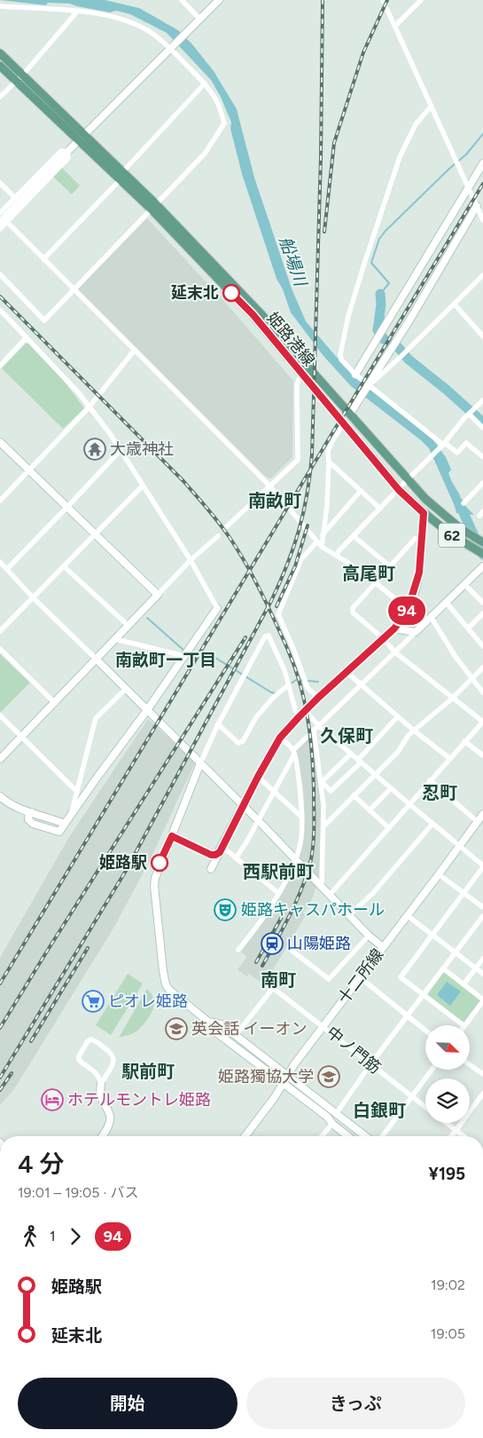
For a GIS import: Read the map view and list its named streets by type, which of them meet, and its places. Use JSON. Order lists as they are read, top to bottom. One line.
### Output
{"streets":{"main road":["姫路港線","62"],"street":["十二所線","中ノ門筋"]},"crossings":[["十二所線","中ノ門筋"]],"districts":["南畝町","高尾町","南畝町一丁目","久保町","忍町","西駅前町","南町","駅前町","白銀町"],"water":["船場川"],"places":{"other":["延末北","姫路駅"],"temple":["大歳神社"],"theatre":["姫路キャスパホール"],"station":["山陽姫路"],"supermarket":["ピオレ姫路"],"school or university":["英会話 イーオン","姫路獨協大学"],"hotel":["ホテルモントレ姫路"]},"lines":["bus line 94"],"north":"bottom right","page":{"on_map":"94","heading":["4 分","19:01 – 19:05 · バス","¥195"],"legs":["1","94"],"list":[{"name":"姫路駅","value":"19:02"},{"name":"延末北","value":"19:05"}],"buttons":["開始","きっぷ"]}}
